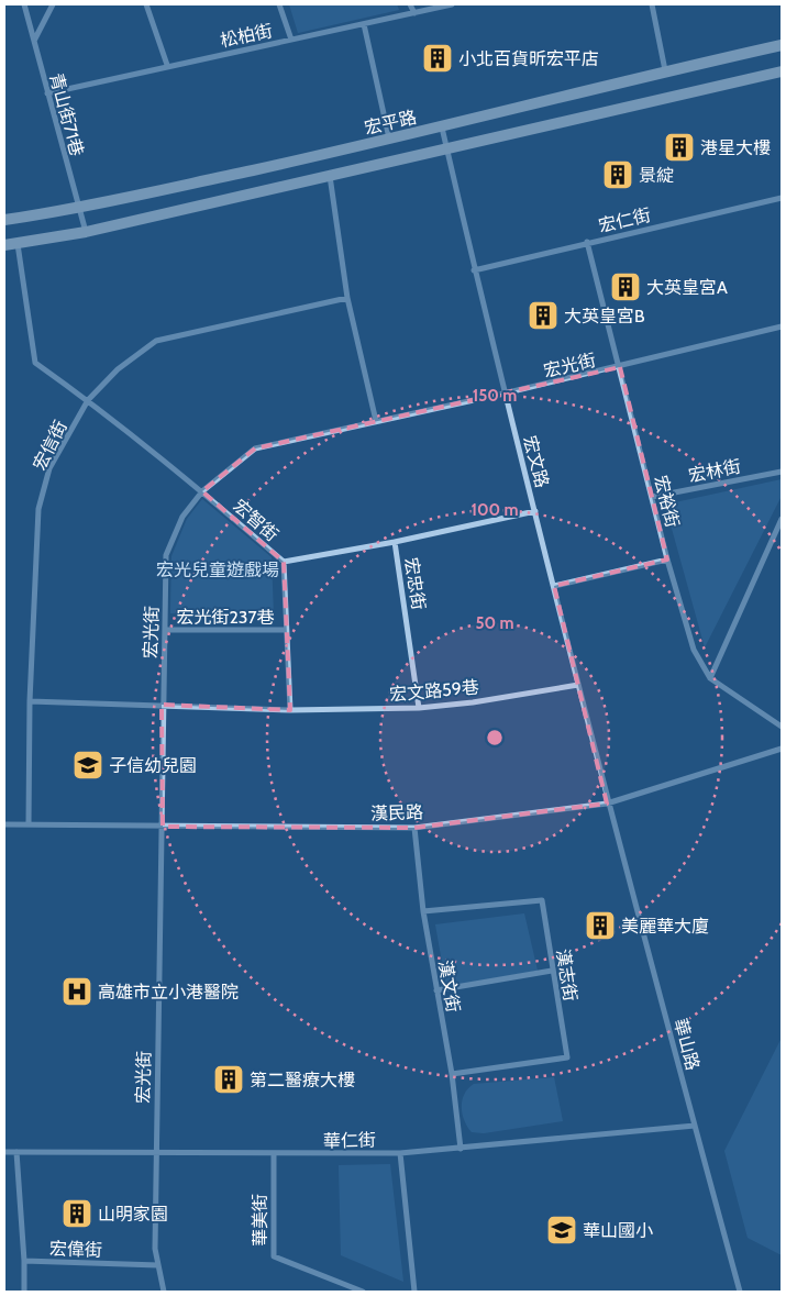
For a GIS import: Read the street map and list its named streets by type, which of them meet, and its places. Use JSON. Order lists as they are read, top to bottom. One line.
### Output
{"streets":{"street":["松柏街","青山街71巷","宏平路","宏仁街","宏光街","宏信街","宏文路","宏林街","宏裕街","宏智街","宏忠街","宏光街237巷","宏文路59巷","漢民路","漢志街","漢文街","華山路","華仁街","華美街","宏偉街"]},"crossings":[["松柏街","青山街71巷"],["青山街71巷","宏平路"],["宏平路","宏文路"],["宏仁街","宏文路"],["宏仁街","宏裕街"],["宏光街","宏文路"],["宏光街","宏裕街"],["宏光街","宏智街"],["宏光街","宏光街237巷"],["宏光街","漢民路"],["宏光街","華仁街"],["宏光街","宏偉街"],["宏信街","宏智街"],["宏信街","漢民路"],["宏文路","宏忠街"],["宏文路","宏文路59巷"],["宏文路","漢民路"],["宏文路","華山路"],["宏林街","宏裕街"],["宏智街","宏光街237巷"],["宏智街","宏文路59巷"],["宏忠街","宏文路59巷"],["漢民路","漢文街"],["漢民路","華山路"],["漢志街","漢文街"],["漢文街","華仁街"],["華山路","華仁街"],["華仁街","華美街"]],"parks":["宏光兒童遊戲場"],"places":{"building":["小北百貨昕宏平店","港星大樓","景綻","大英皇宮A","大英皇宮B","美麗華大廈","第二醫療大樓","山明家園"],"school or university":["子信幼兒園","華山國小"],"hospital":["高雄市立小港醫院"]},"rings":["150 m","100 m","50 m"]}
